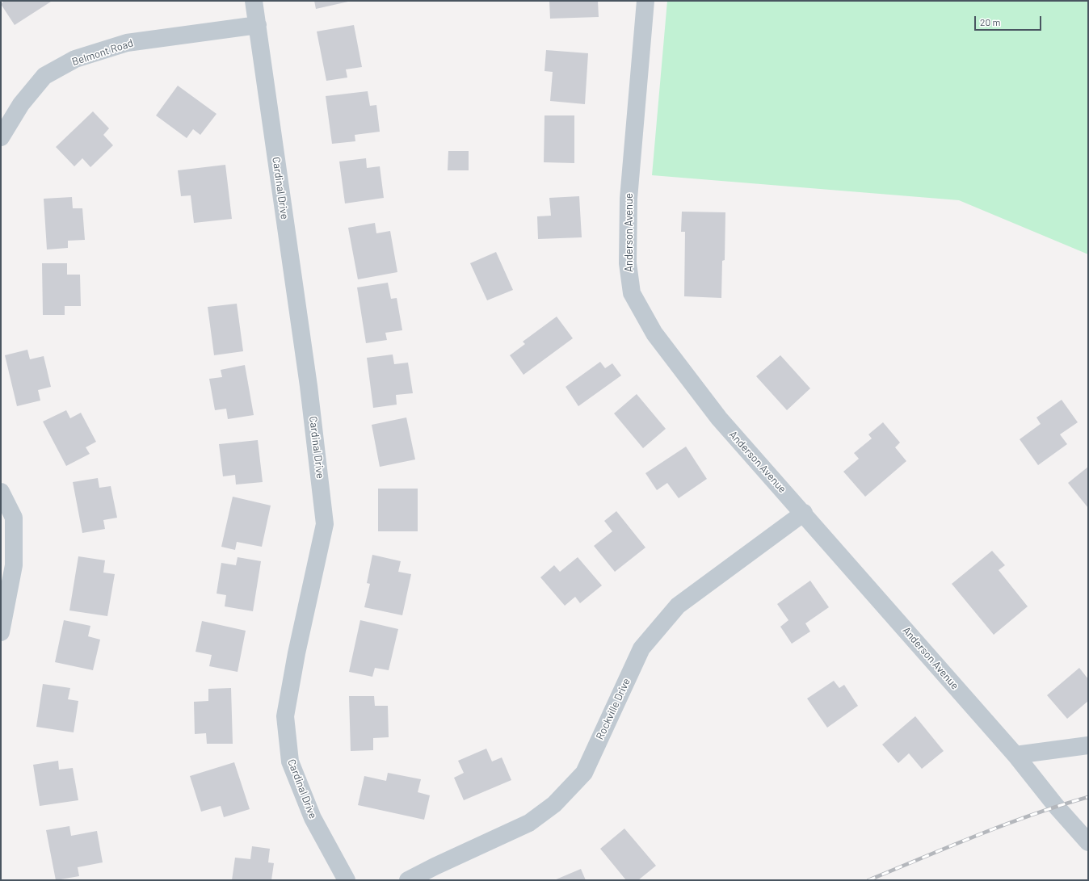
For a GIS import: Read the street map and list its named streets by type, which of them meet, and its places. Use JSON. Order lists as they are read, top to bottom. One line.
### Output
{"streets":{"street":["Belmont Road","Cardinal Drive","Anderson Avenue","Rockville Drive"]},"crossings":[["Belmont Road","Cardinal Drive"],["Anderson Avenue","Rockville Drive"]],"scale_bar":"20 m"}
